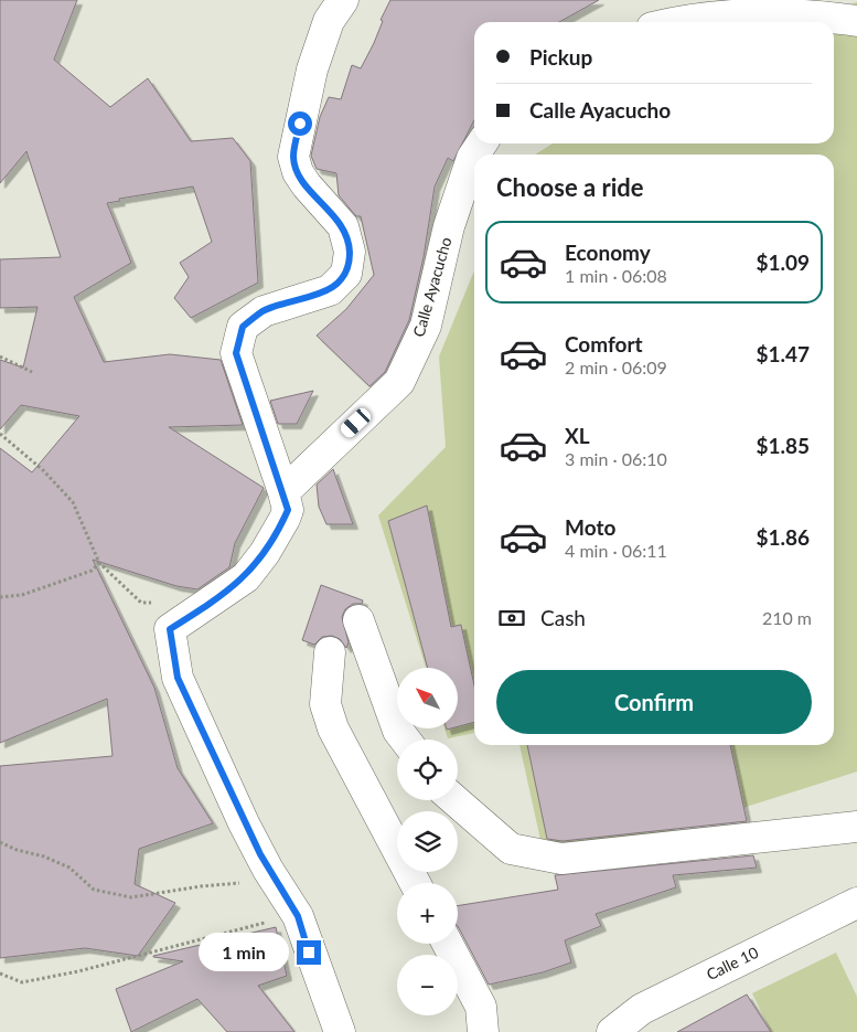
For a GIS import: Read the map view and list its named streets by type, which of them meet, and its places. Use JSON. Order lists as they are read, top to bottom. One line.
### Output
{"streets":{"street":["Calle Ayacucho","Calle 10"]},"north":"top left","page":{"banner":["Pickup","Calle Ayacucho"],"heading":"Choose a ride","list":[{"name":"Economy","note":"1 min · 06:08","value":"$1.09"},{"name":"Comfort","note":"2 min · 06:09","value":"$1.47"},{"name":"XL","note":"3 min · 06:10","value":"$1.85"},{"name":"Moto","note":"4 min · 06:11","value":"$1.86"}],"pay":["Cash","210 m"],"buttons":"Confirm","map_buttons":["+","−"],"bubble":"1 min"}}
